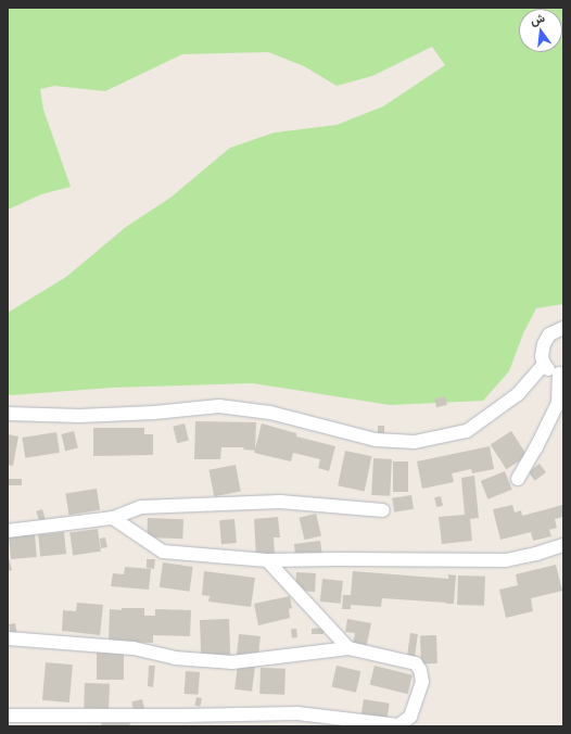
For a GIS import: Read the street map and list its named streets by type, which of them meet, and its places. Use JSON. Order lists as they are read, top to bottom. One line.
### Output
{"north":"top"}
